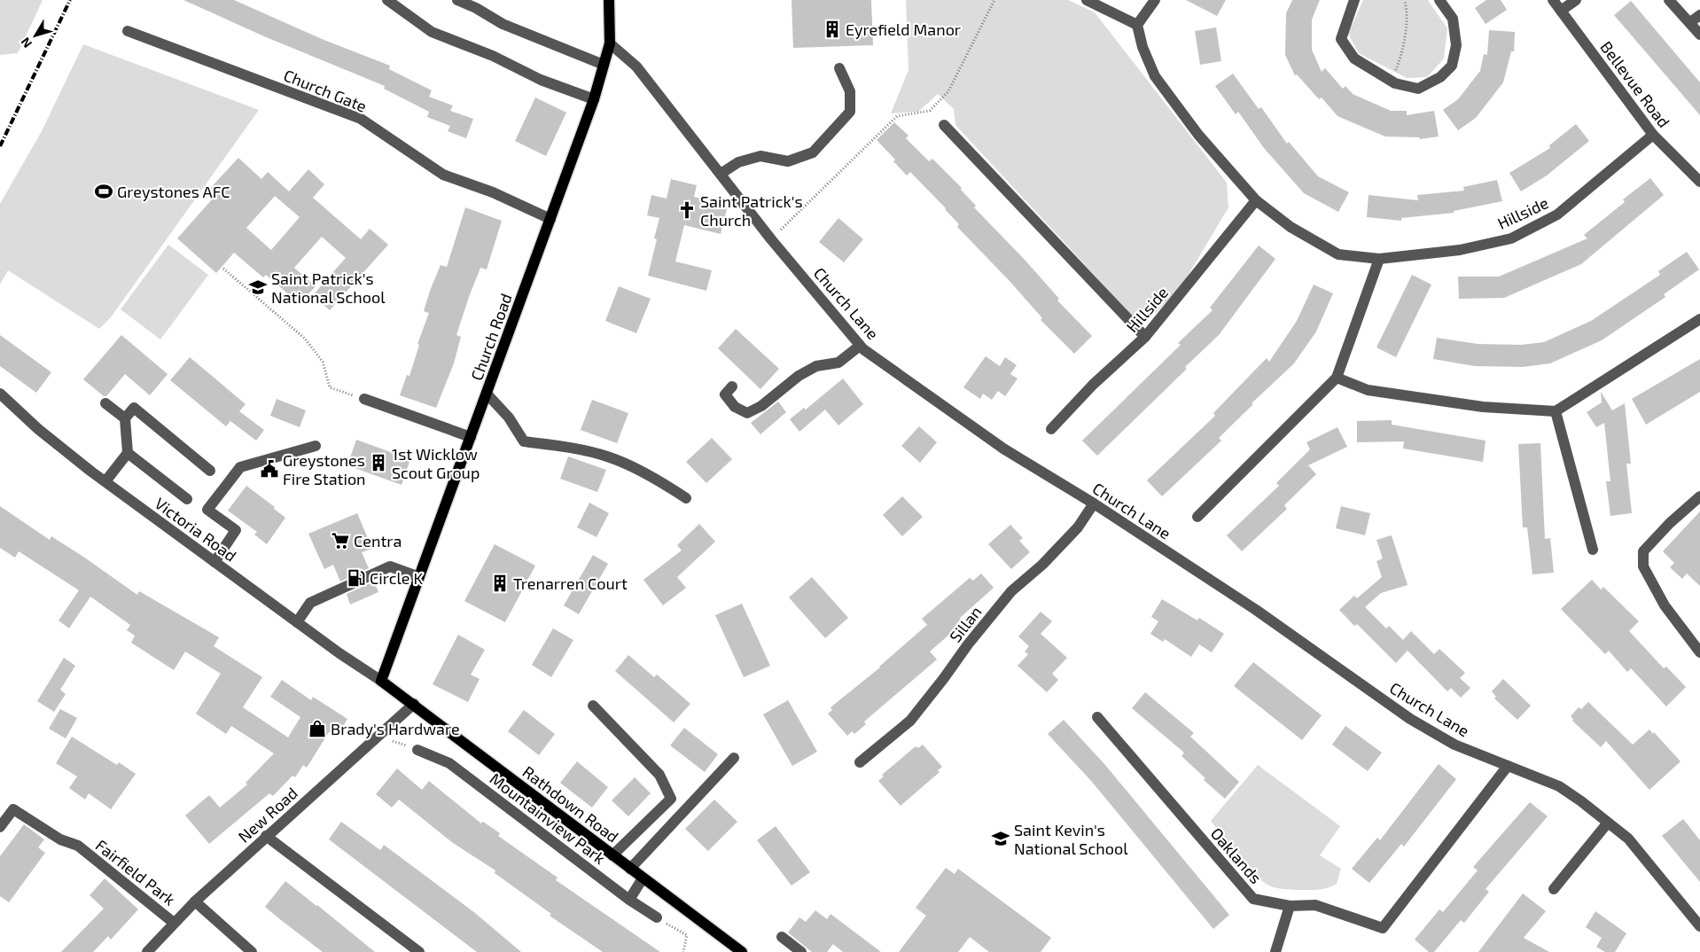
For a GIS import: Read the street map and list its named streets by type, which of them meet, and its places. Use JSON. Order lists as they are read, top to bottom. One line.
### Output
{"streets":{"main road":["Church Road","Rathdown Road"],"street":["Bellevue Road","Church Gate","Hillside","Church Lane","Victoria Road","Sillan","New Road","Mountainview Park","Oaklands","Fairfield Park"]},"crossings":[["Bellevue Road","Hillside"],["Church Gate","Church Road"],["Church Lane","Church Road"],["Church Lane","Sillan"],["Church Lane","Oaklands"],["Church Road","Victoria Road"],["Church Road","Rathdown Road"],["Victoria Road","Rathdown Road"],["Rathdown Road","New Road"],["New Road","Fairfield Park"]],"places":{"building":["Eyrefield Manor","1st Wicklow Scout Group","Trenarren Court"],"sports":["Greystones AFC"],"church":["Saint Patrick's Church"],"school or university":["Saint Patrick's National School","Saint Kevin's National School"],"public building":["Greystones Fire Station"],"supermarket":["Centra"],"fuel station":["Circle K"],"shop":["Brady's Hardware"]},"north":"bottom left"}
